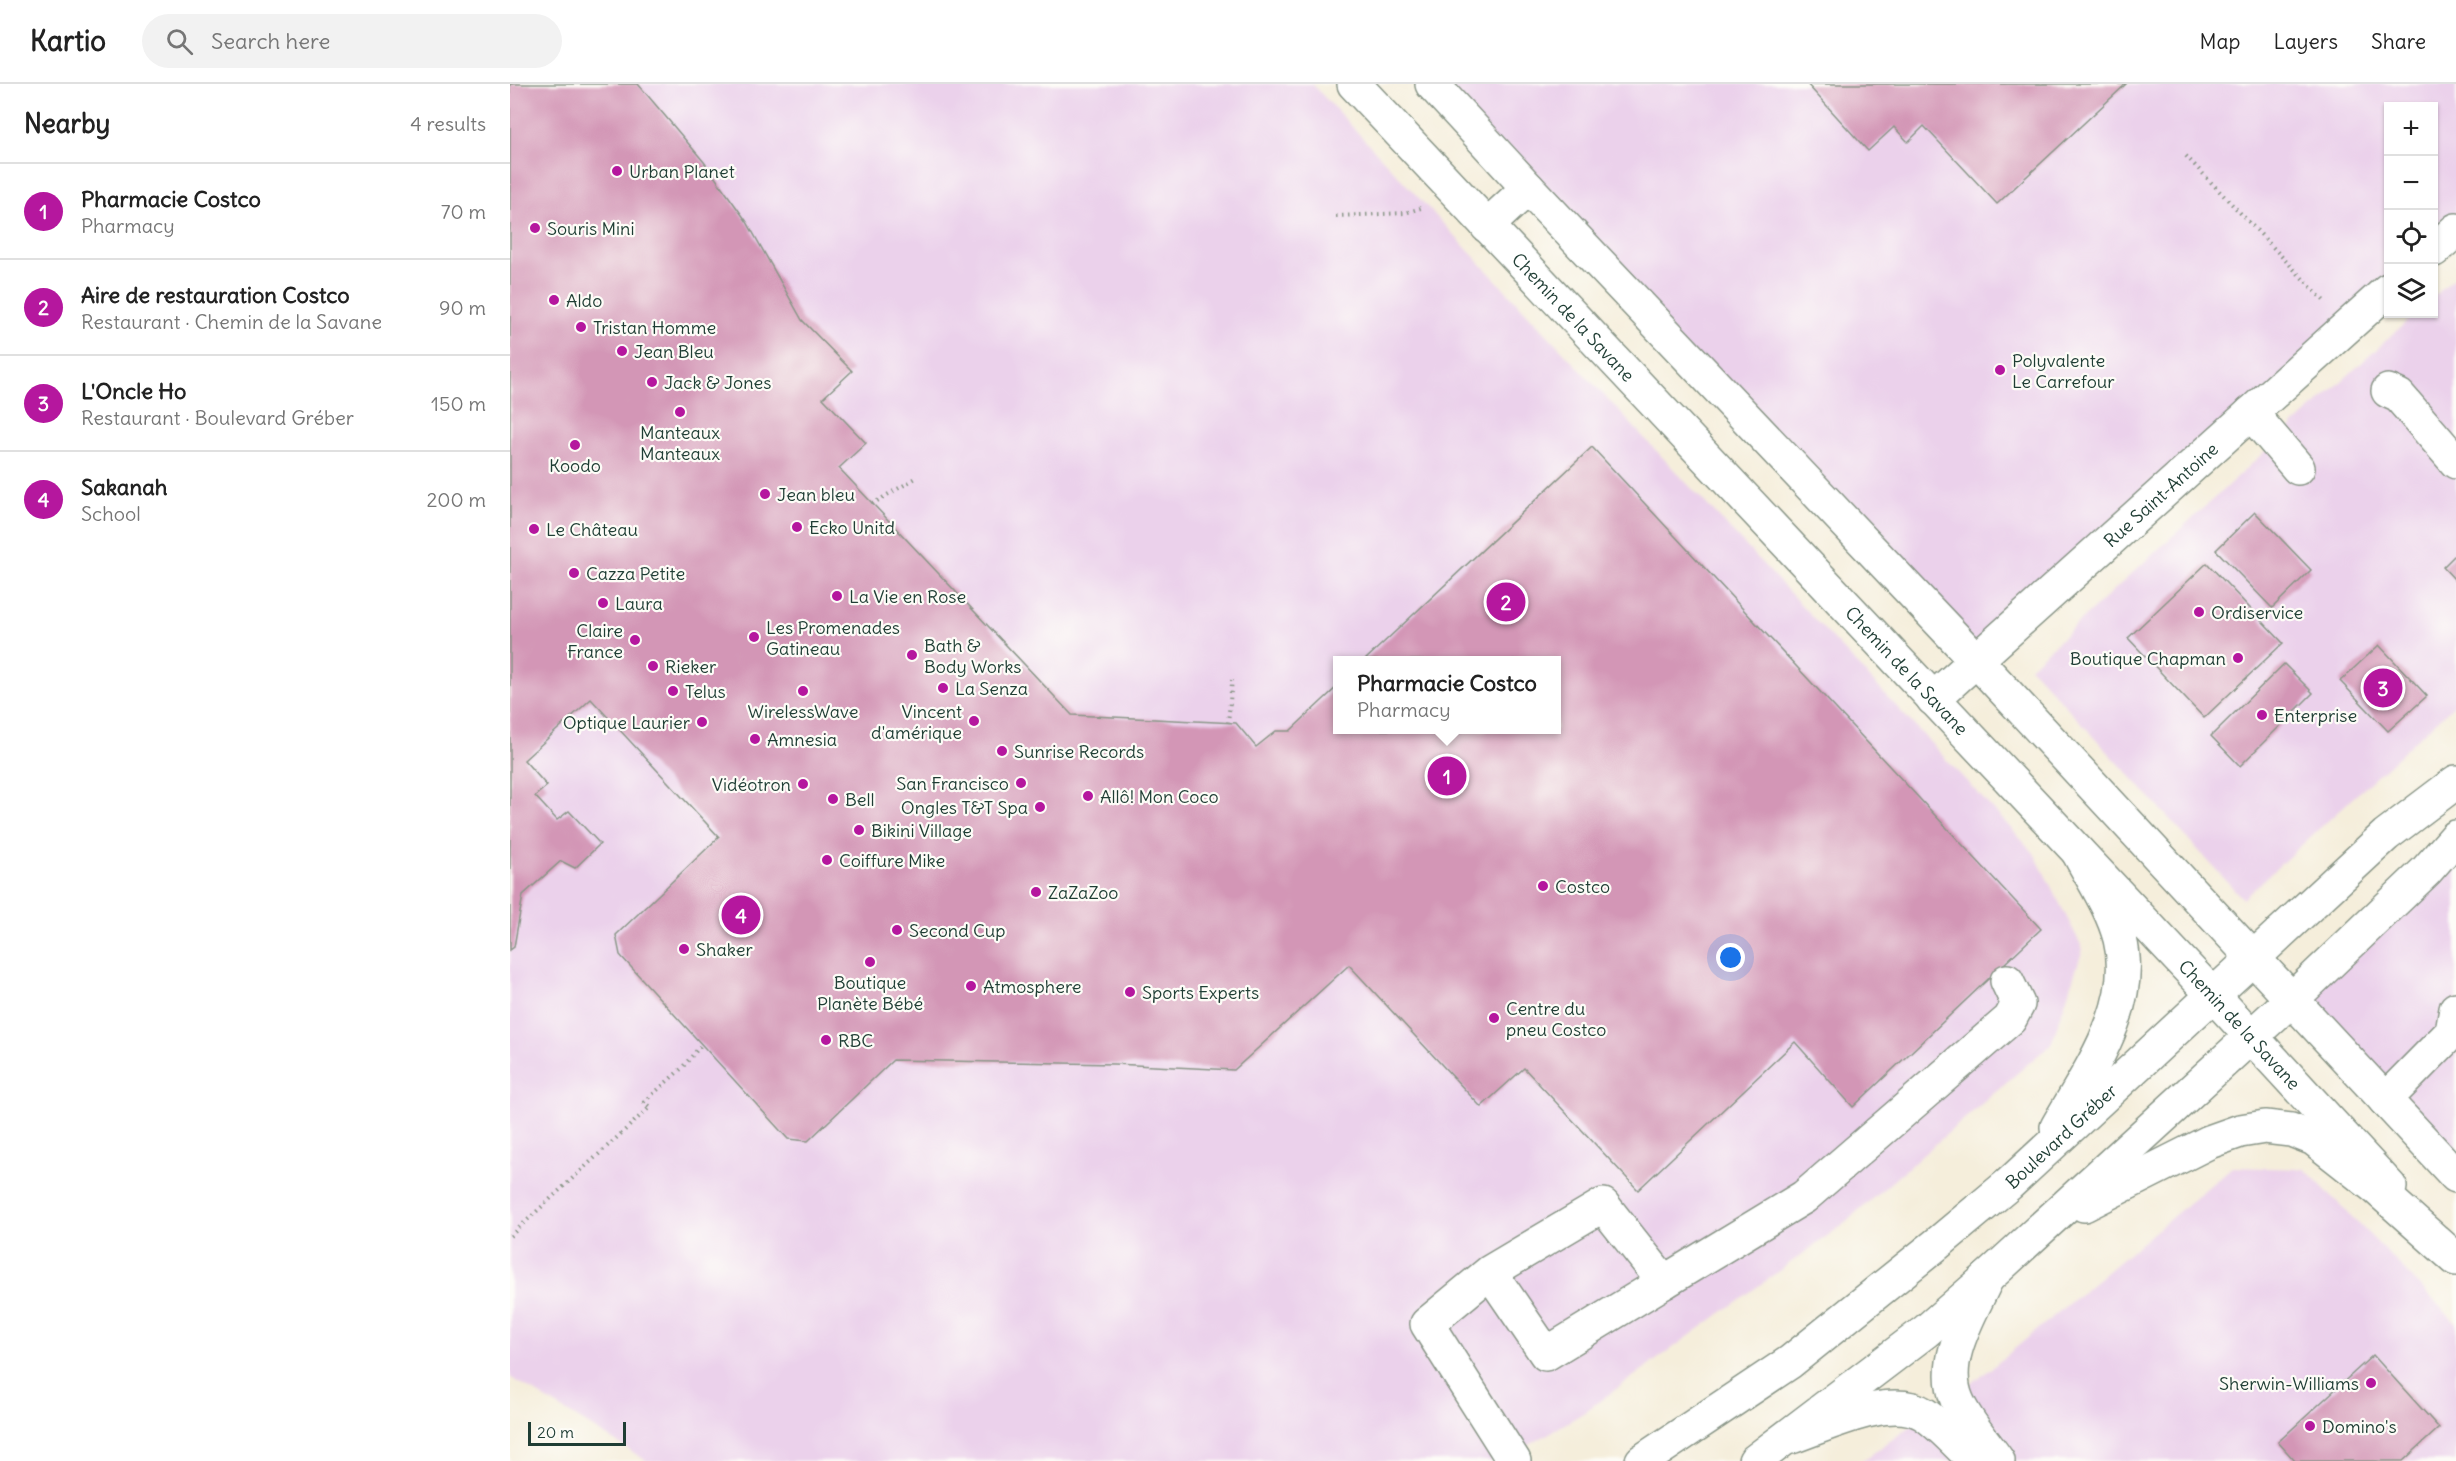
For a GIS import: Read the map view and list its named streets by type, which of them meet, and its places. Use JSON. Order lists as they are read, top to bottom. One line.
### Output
{"streets":{"street":["Chemin de la Savane","Rue Saint-Antoine","Boulevard Gréber"]},"crossings":[["Chemin de la Savane","Rue Saint-Antoine"],["Chemin de la Savane","Boulevard Gréber"]],"places":["Urban Planet","Souris Mini","Aldo","Tristan Homme","Jean Bleu","Polyvalente Le Carrefour","Jack & Jones","Manteaux Manteaux","Koodo","Jean bleu","Ecko Unitd","Le Château","Cazza Petite","La Vie en Rose","Laura","Ordiservice","Les Promenades Gatineau","Claire France","Bath & Body Works","Boutique Chapman","Rieker","La Senza","Telus","WirelessWave","Enterprise","Vincent d'amérique","Optique Laurier","Amnesia","Sunrise Records","San Francisco","Vidéotron","Allô! Mon Coco","Bell","Ongles T&T Spa","Bikini Village","Coiffure Mike","Costco","ZaZaZoo","Second Cup","Shaker","Boutique Planète Bébé","Atmosphere","Sports Experts","Centre du pneu Costco","RBC","Sherwin-Williams","Domino's"],"scale_bar":"20 m","page":{"header":"Kartio","search":"Search here","nav":["Map","Layers","Share"],"heading":["Nearby","4 results"],"map_buttons":["+","−"],"list":[{"mark":"1","name":"Pharmacie Costco","note":"Pharmacy","value":"70 m"},{"mark":"2","name":"Aire de restauration Costco","note":"Restaurant · Chemin de la Savane","value":"90 m"},{"mark":"3","name":"L'Oncle Ho","note":"Restaurant · Boulevard Gréber","value":"150 m"},{"mark":"4","name":"Sakanah","note":"School","value":"200 m"}],"pins":["2","3","1","4"],"popup":["Pharmacie Costco","Pharmacy"],"scale":"20 m"}}
